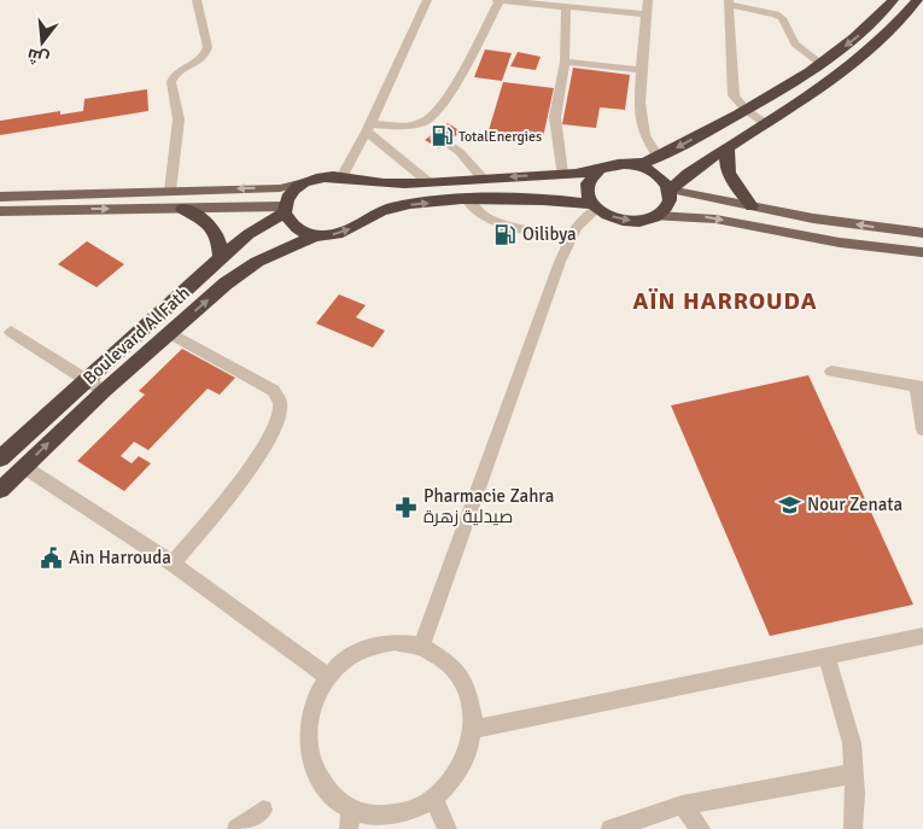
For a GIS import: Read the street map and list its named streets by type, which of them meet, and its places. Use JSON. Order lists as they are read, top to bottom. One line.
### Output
{"streets":{"highway":["Boulevard Al Fath"]},"districts":["AÏN HARROUDA"],"places":{"fuel station":["TotalEnergies","Oilibya"],"school or university":["Nour Zenata"],"pharmacy":["Pharmacie Zahra صيدلية زهرة"],"public building":["Ain Harrouda"]},"north":"bottom"}
